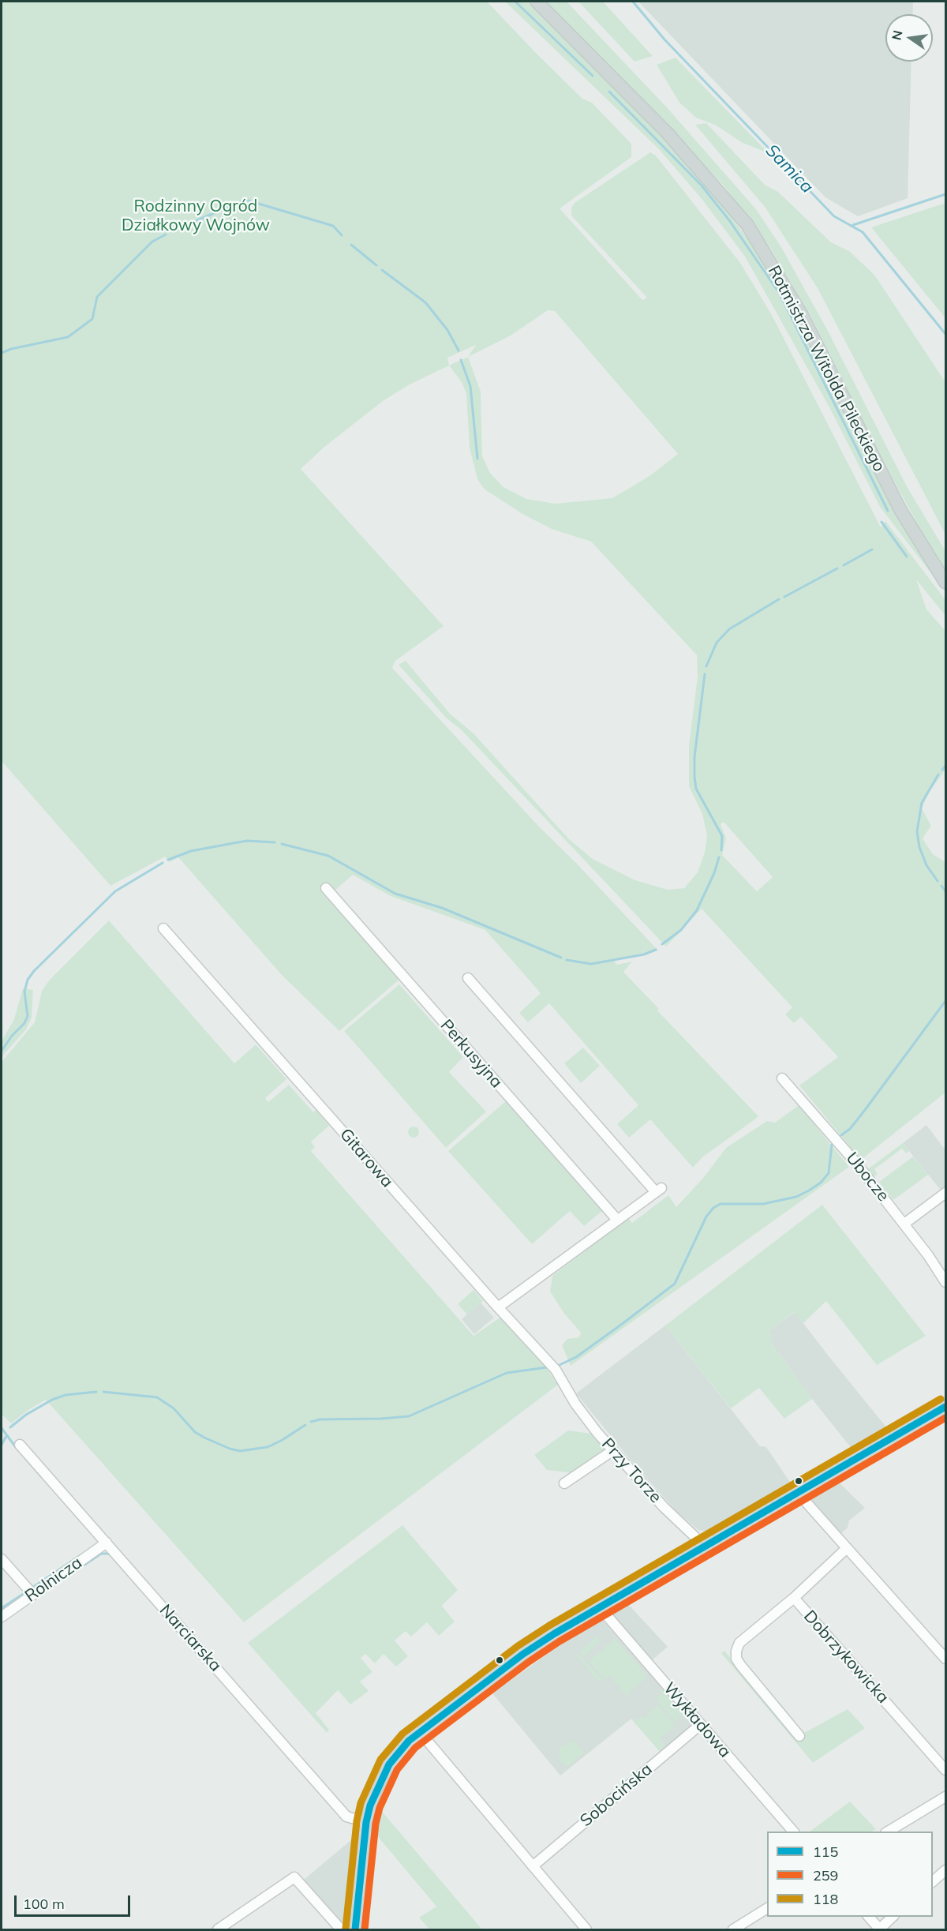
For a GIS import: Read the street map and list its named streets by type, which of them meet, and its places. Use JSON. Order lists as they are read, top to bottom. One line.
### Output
{"streets":{"main road":["Rotmistrza Witolda Pileckiego"],"street":["Perkusyjna","Gitarowa","Ubocze","Przy Torze","Rolnicza","Narciarska","Dobrzykowicka","Wykładowa","Sobocińska"]},"crossings":[["Gitarowa","Przy Torze"],["Rolnicza","Narciarska"],["Wykładowa","Sobocińska"]],"water":["Samica"],"parks":["Rodzinny Ogród Działkowy Wojnów"],"lines":["transit line 118","transit line 115","transit line 259"],"legend":["115","259","118"],"scale_bar":"100 m","north":"left"}
